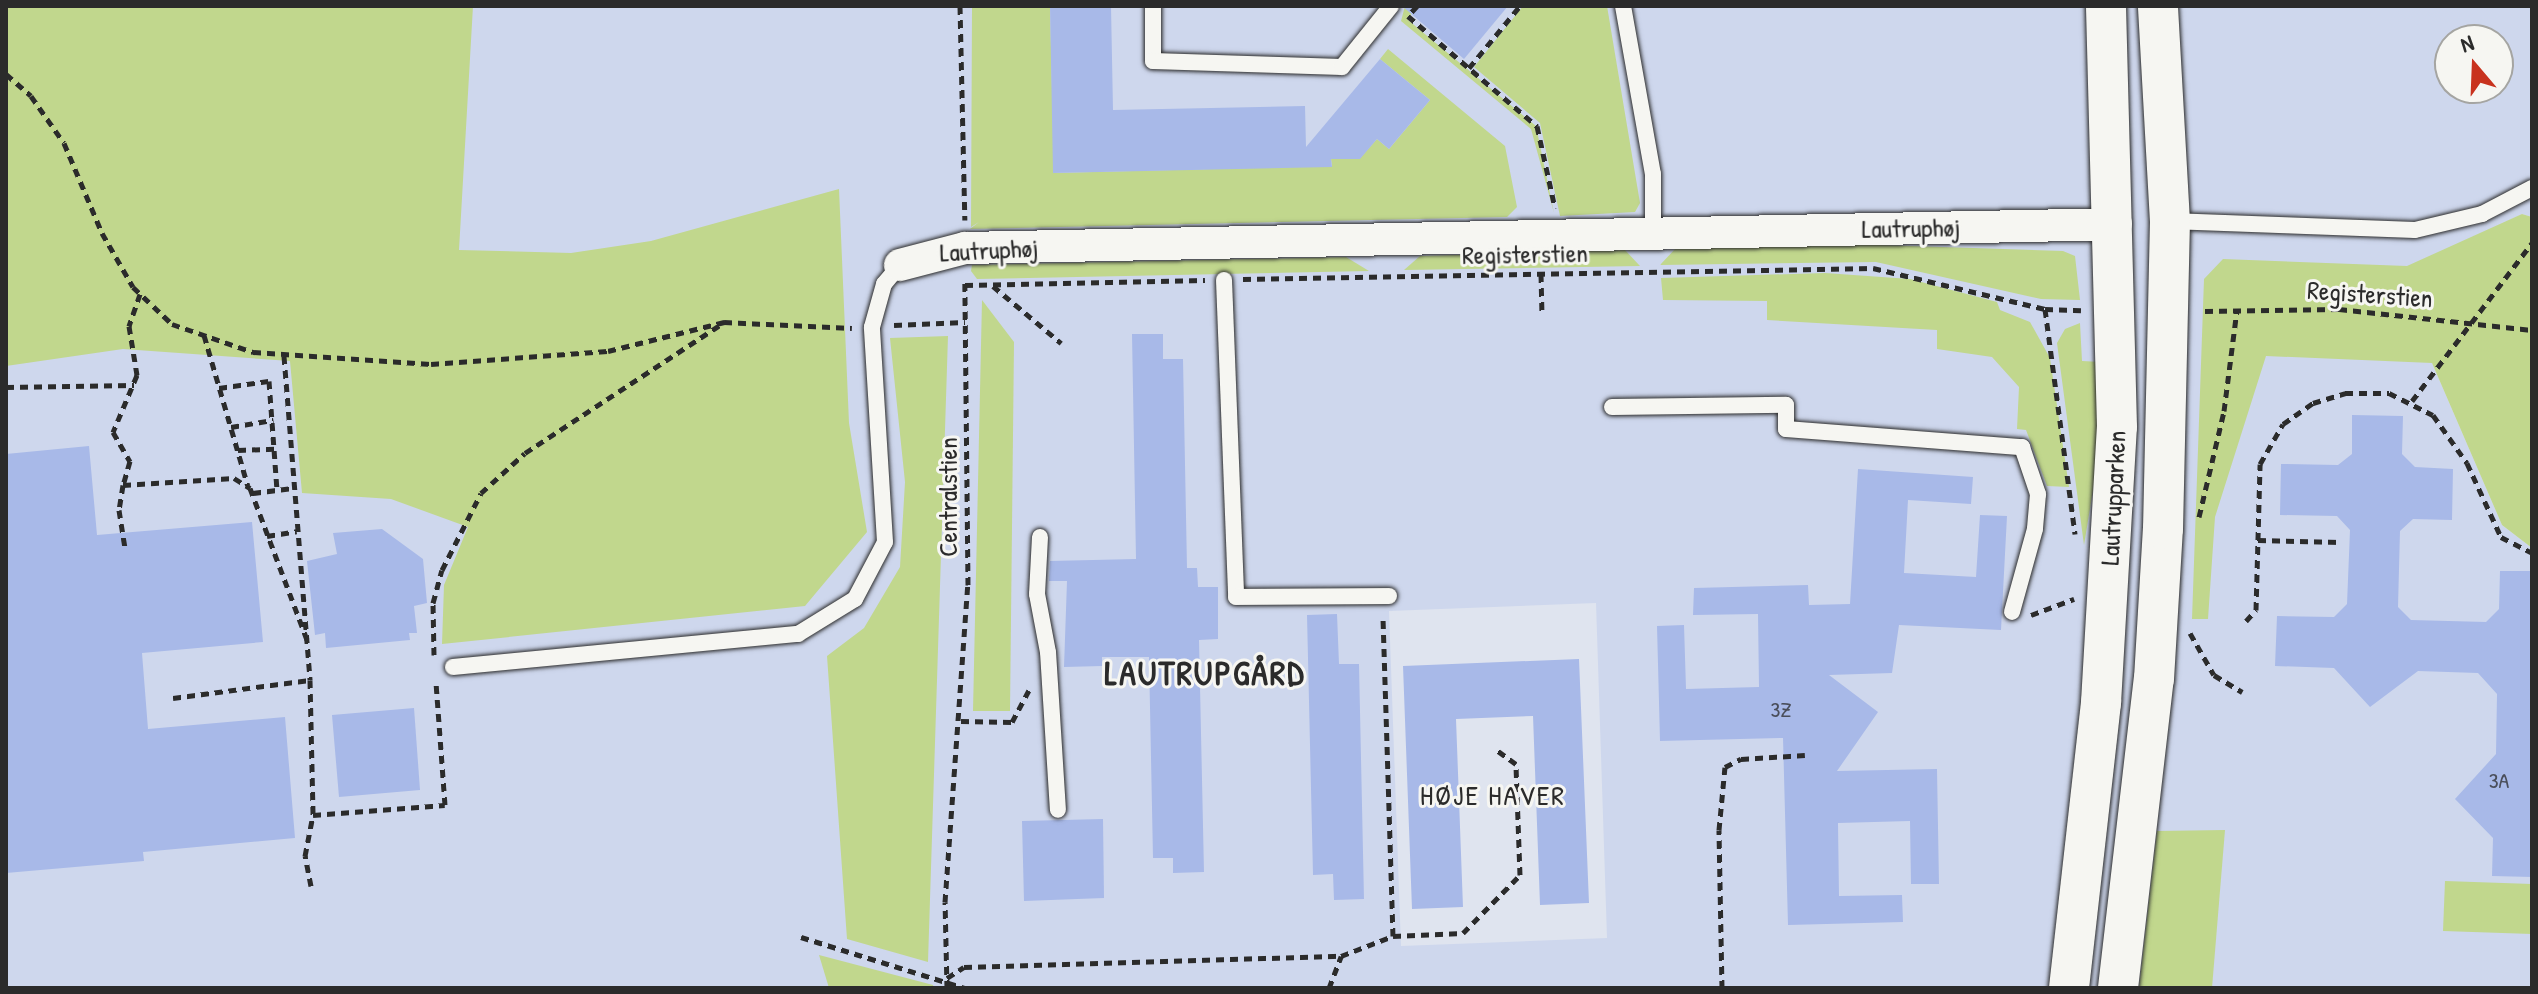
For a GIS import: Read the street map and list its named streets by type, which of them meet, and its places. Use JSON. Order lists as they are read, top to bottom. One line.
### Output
{"streets":{"street":["Lautruphøj","Lautrupparken"],"path":["Registerstien","Centralstien"]},"crossings":[["Lautruphøj","Centralstien"],["Lautruphøj","Lautrupparken"],["Registerstien","Centralstien"]],"districts":["LAUTRUPGÅRD","HØJE HAVER"],"house_numbers":["3Z","3A"],"north":"top"}
